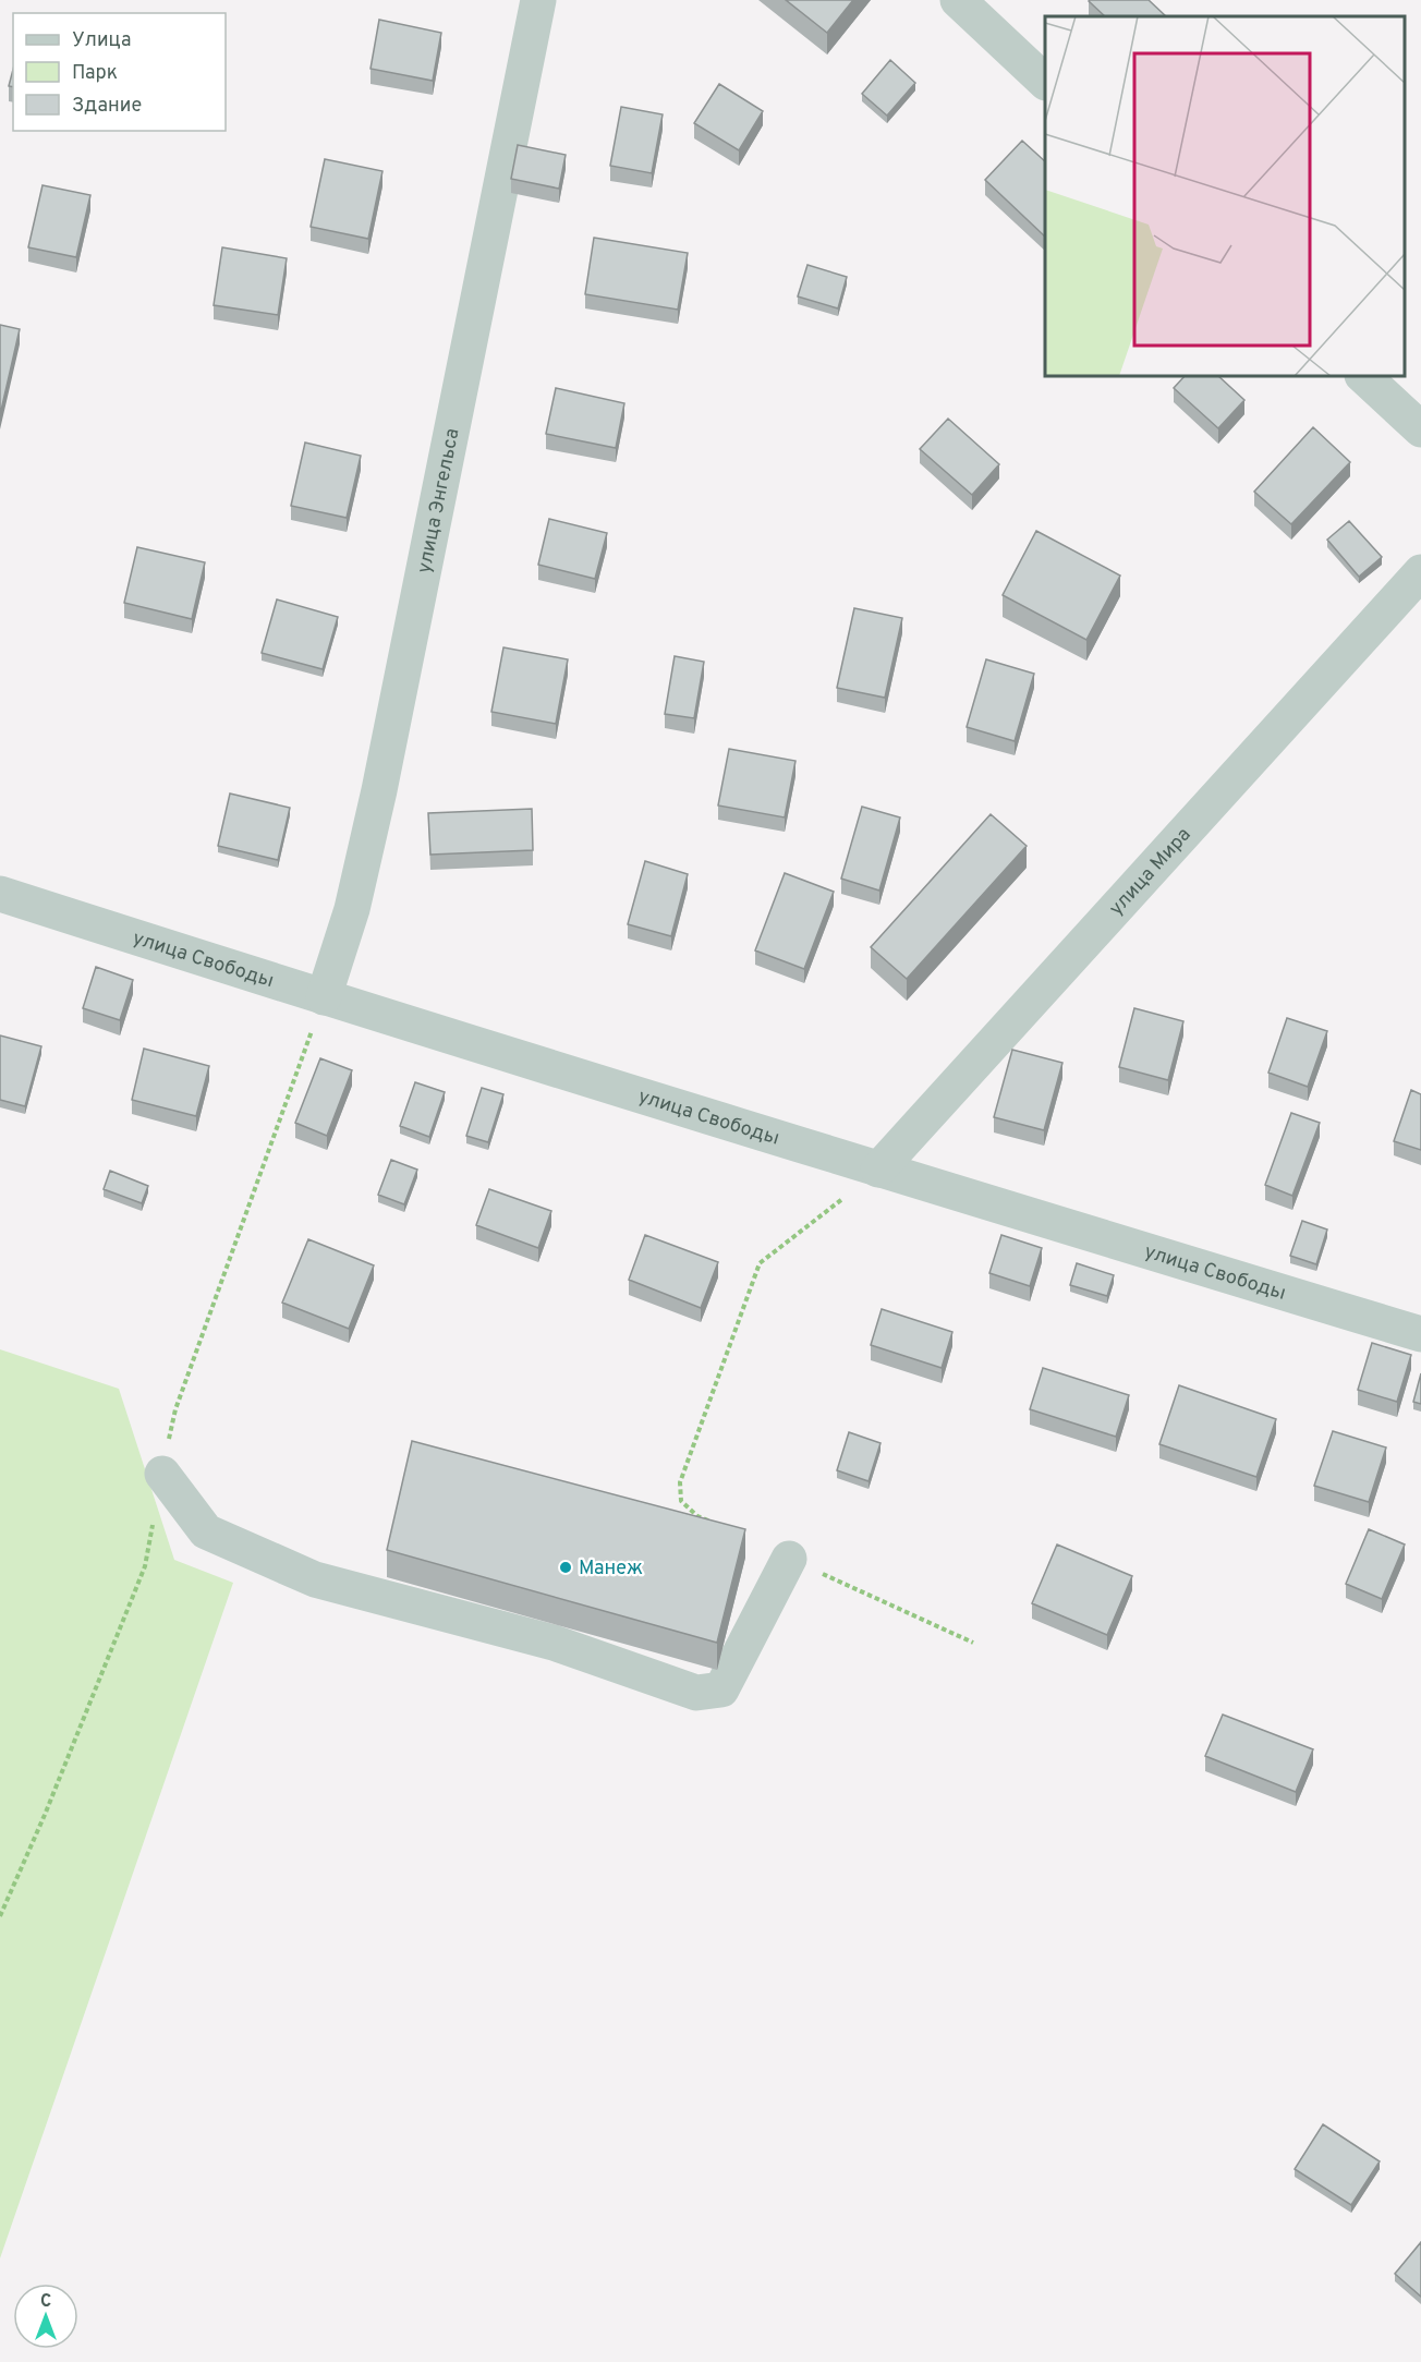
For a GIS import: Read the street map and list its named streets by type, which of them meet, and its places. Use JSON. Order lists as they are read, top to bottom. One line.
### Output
{"streets":{"street":["улица Энгельса","улица Мира","улица Свободы"]},"crossings":[["улица Энгельса","улица Свободы"],["улица Мира","улица Свободы"]],"places":["Манеж"],"legend":["Улица","Парк","Здание"],"north":"top"}
